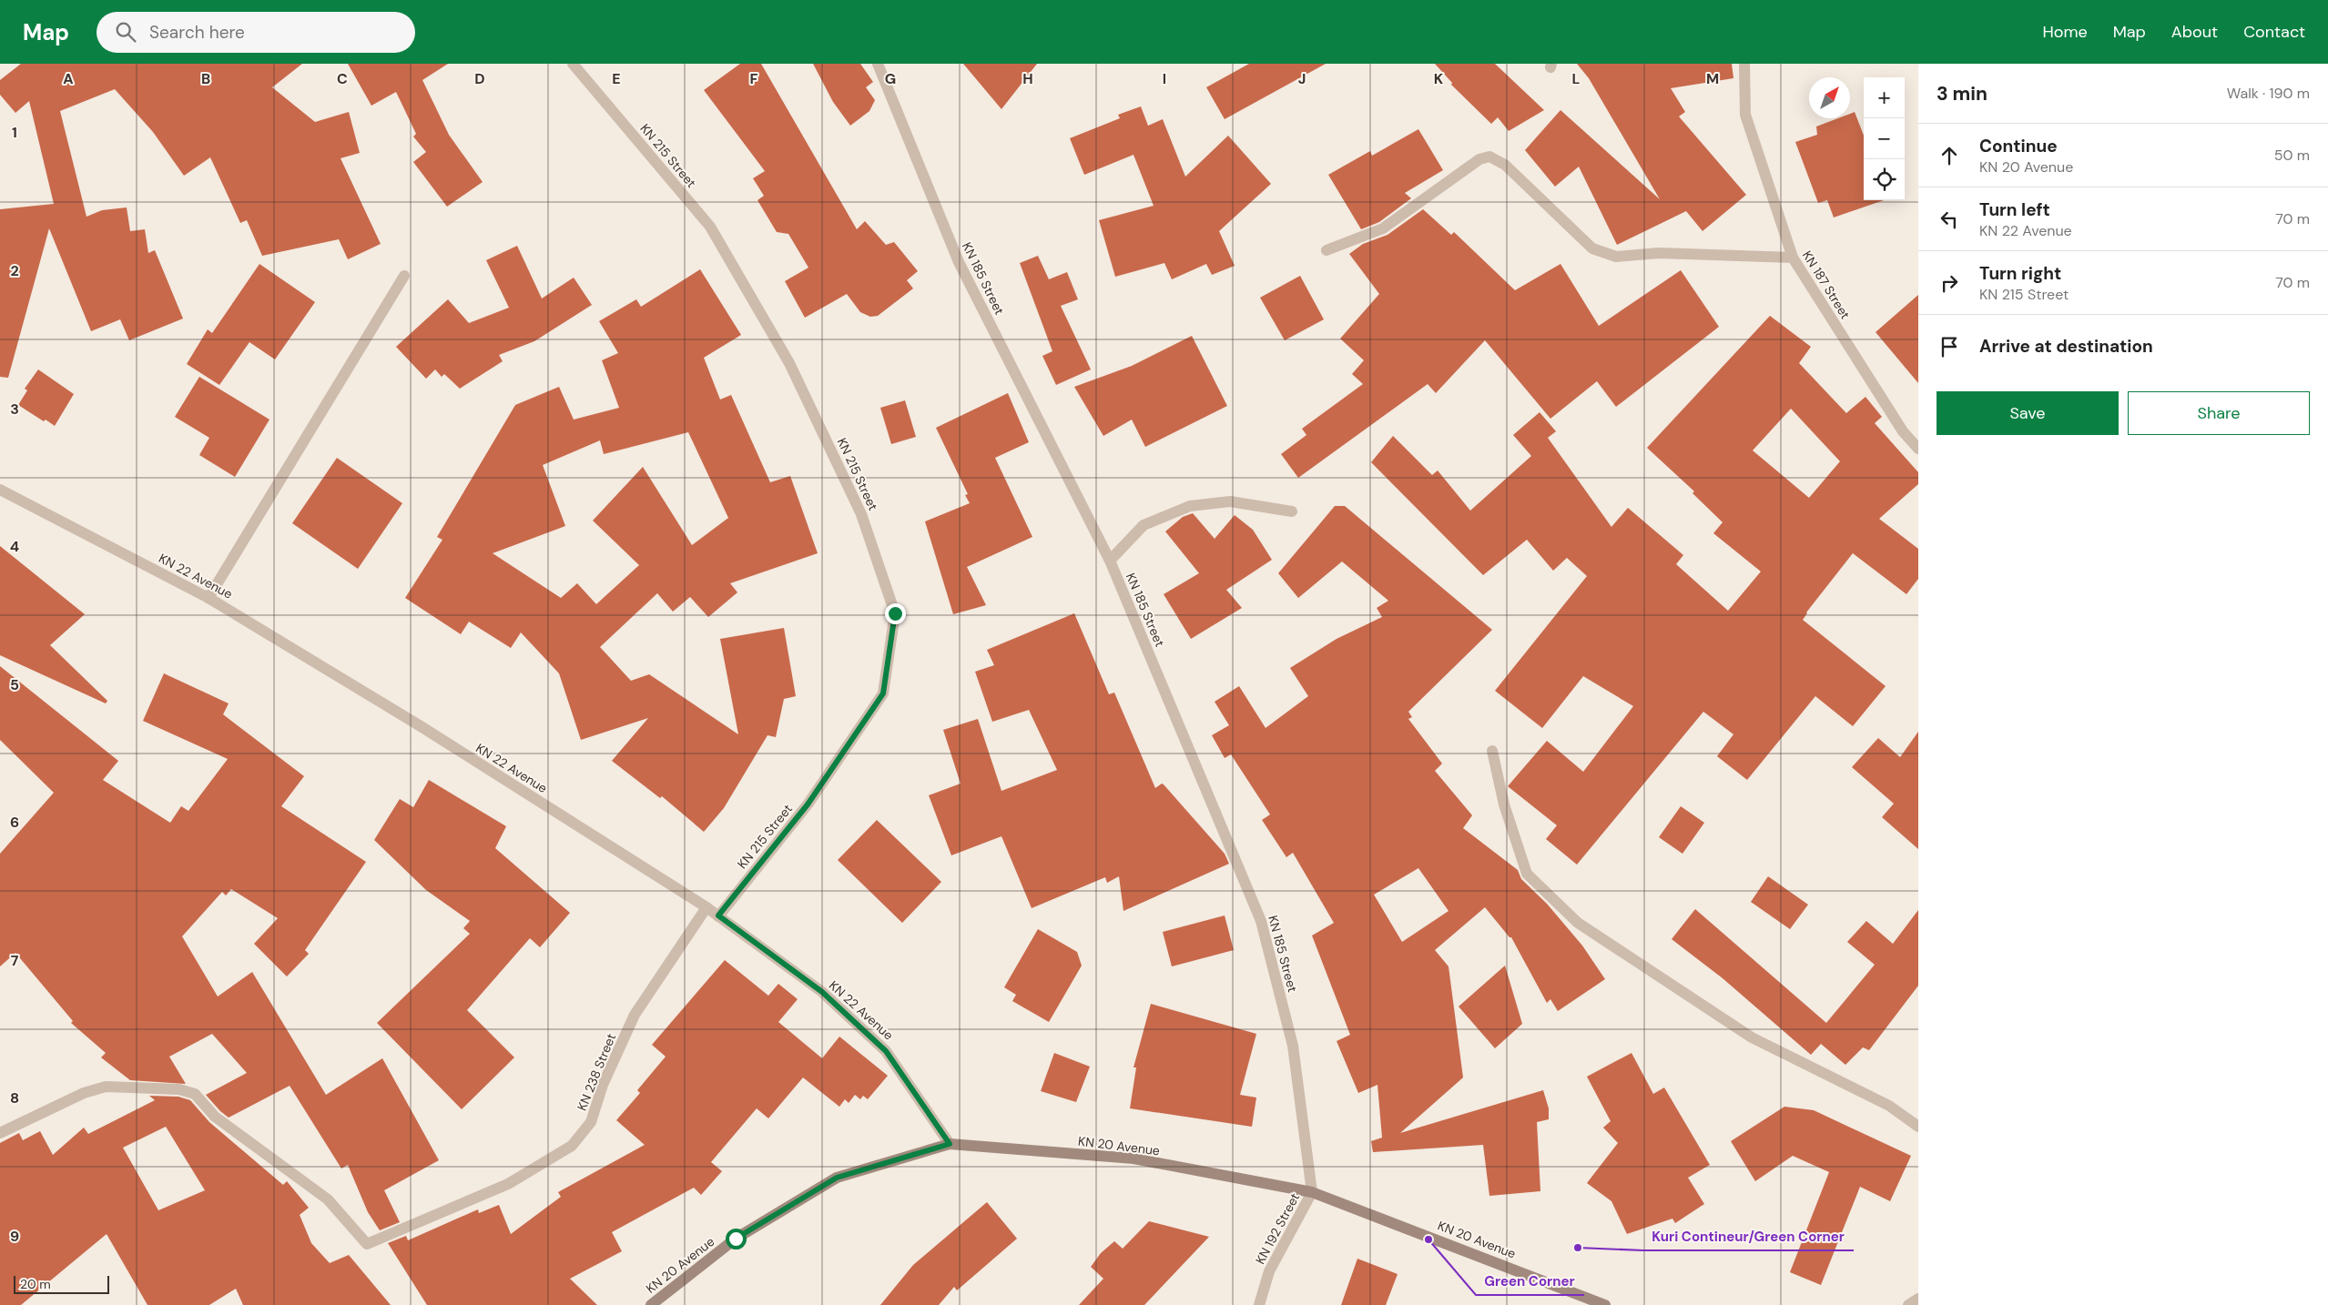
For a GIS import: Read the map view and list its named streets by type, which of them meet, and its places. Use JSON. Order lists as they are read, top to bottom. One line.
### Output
{"streets":{"main road":["KN 20 Avenue"],"street":["KN 215 Street","KN 185 Street","KN 187 Street","KN 22 Avenue","KN 238 Street","KN 192 Street"]},"crossings":[["KN 215 Street","KN 22 Avenue"],["KN 185 Street","KN 20 Avenue"],["KN 185 Street","KN 192 Street"],["KN 22 Avenue","KN 238 Street"],["KN 22 Avenue","KN 20 Avenue"],["KN 20 Avenue","KN 192 Street"]],"places":["Green Corner","Kuri Contineur/Green Corner"],"scale_bar":"20 m","north":"top right","page":{"header":"Map","search":"Search here","nav":["Home","Map","About","Contact"],"heading":["3 min","Walk · 190 m"],"map_buttons":["+","−"],"list":[["Continue","KN 20 Avenue","50 m"],["Turn left","KN 22 Avenue","70 m"],["Turn right","KN 215 Street","70 m"],"Arrive at destination"],"buttons":["Save","Share"],"scale":"20 m"},"grid":{"columns":["A","B","C","D","E","F","G","H","I","J","K","L","M"],"rows":["1","2","3","4","5","6","7","8","9"]}}
